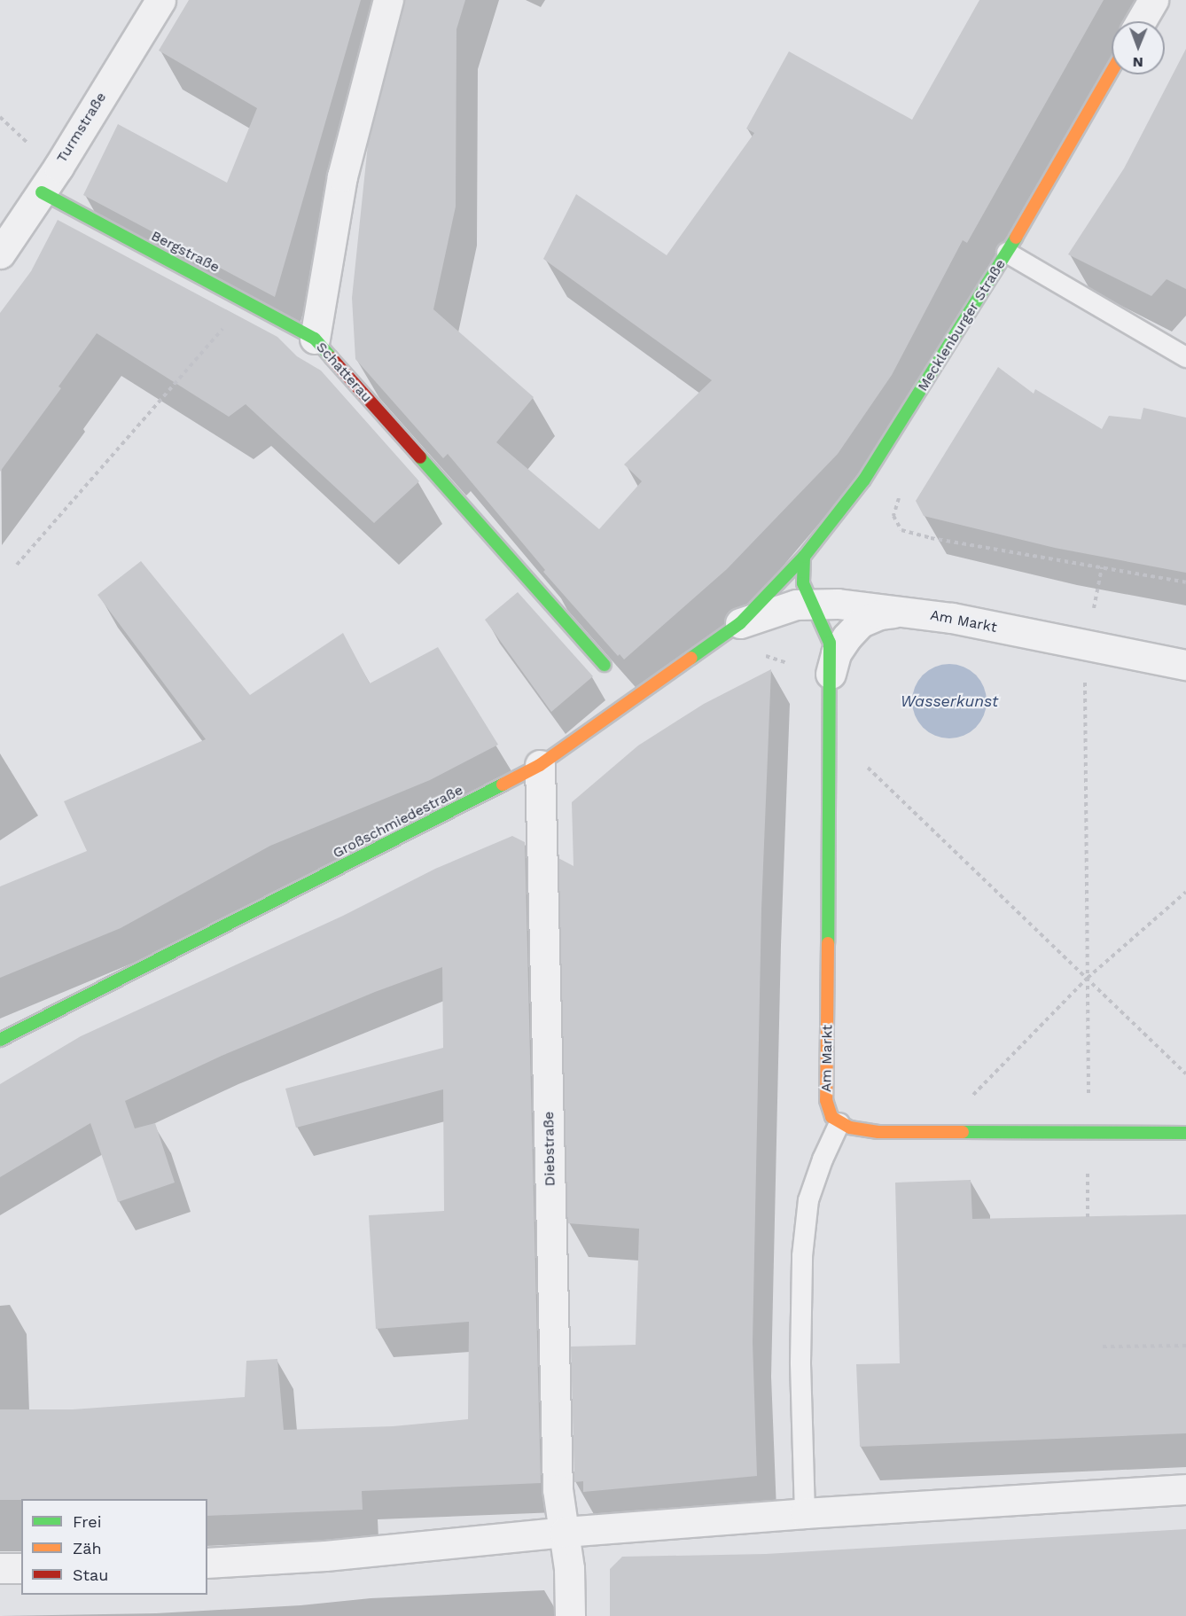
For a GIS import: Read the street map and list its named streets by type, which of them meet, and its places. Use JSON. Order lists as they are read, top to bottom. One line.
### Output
{"streets":{"street":["Turmstraße","Bergstraße","Mecklenburger Straße","Schatterau","Am Markt","Großschmiedestraße","Diebstraße"]},"crossings":[["Turmstraße","Bergstraße"],["Bergstraße","Schatterau"],["Mecklenburger Straße","Am Markt"],["Mecklenburger Straße","Großschmiedestraße"],["Am Markt","Großschmiedestraße"],["Großschmiedestraße","Diebstraße"]],"water":["Wasserkunst"],"legend":["Frei","Zäh","Stau"],"north":"bottom"}
